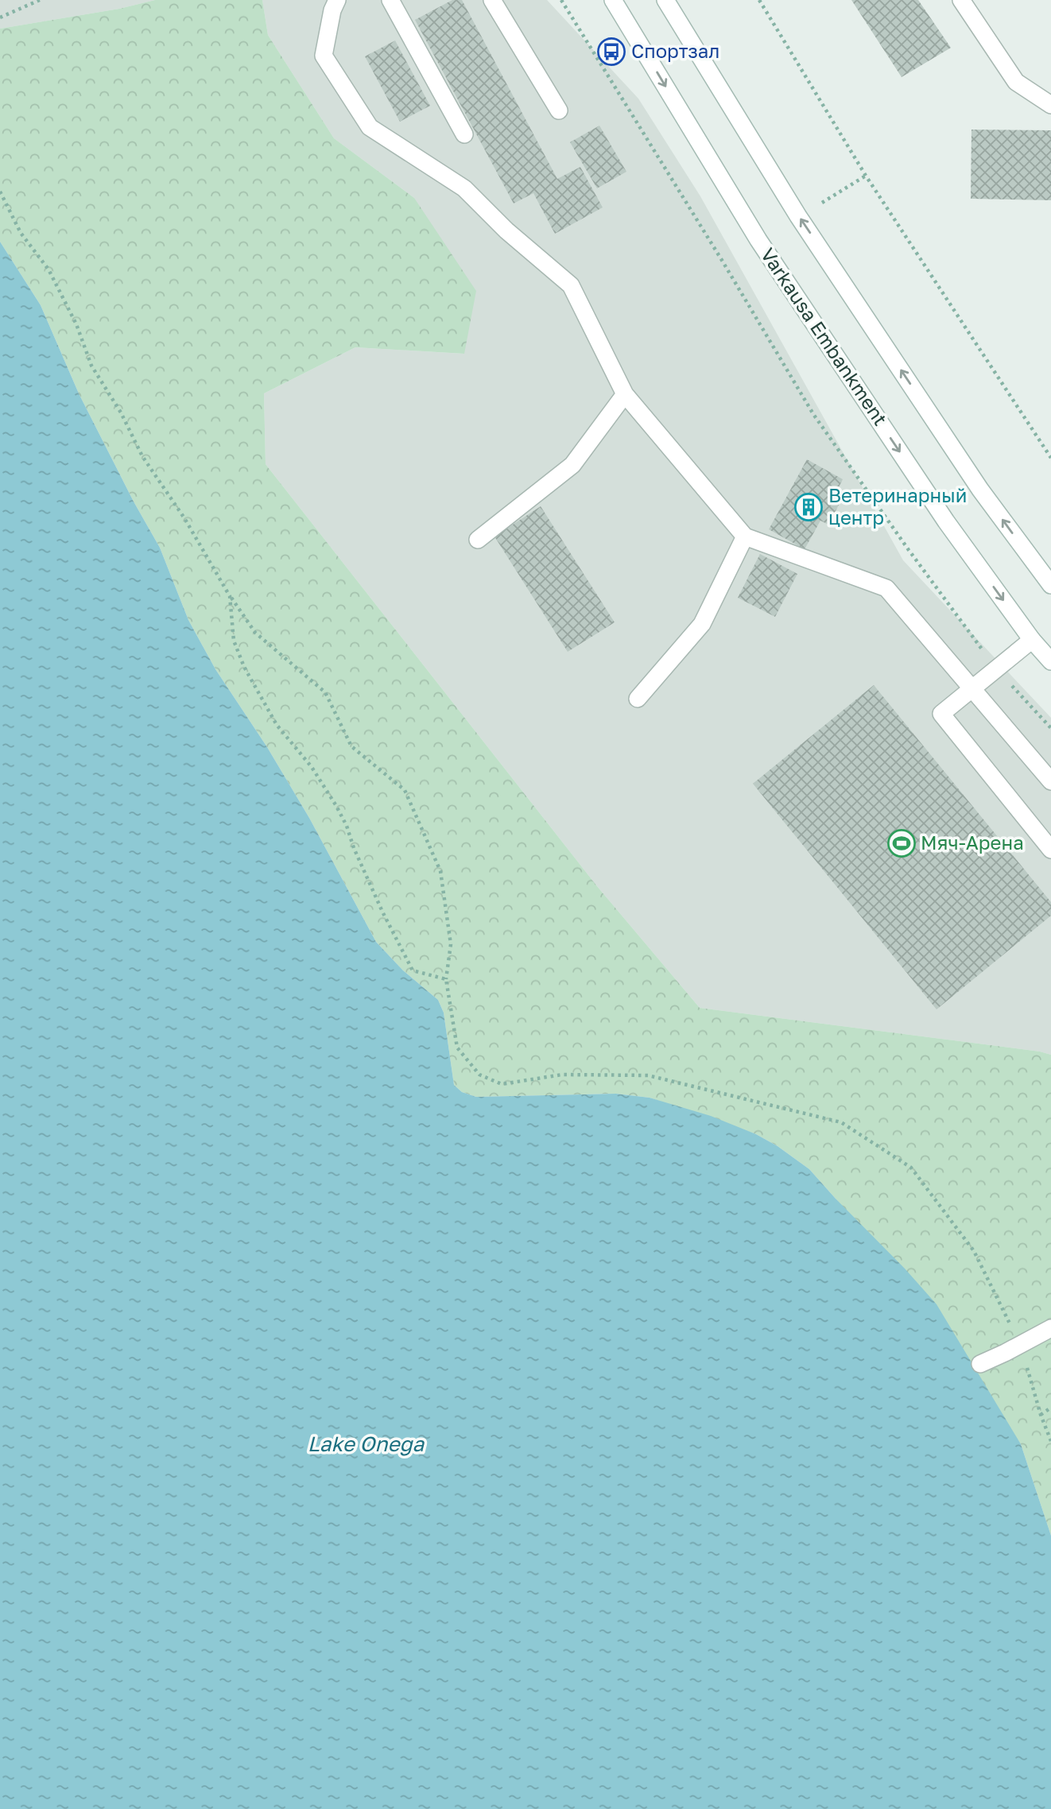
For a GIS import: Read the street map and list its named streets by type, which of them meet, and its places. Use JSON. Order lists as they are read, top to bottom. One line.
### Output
{"streets":{"main road":["Varkausa Embankment"]},"water":["Lake Onega"],"places":{"bus stop":["Спортзал"],"building":["Ветеринарный центр"],"sports":["Мяч-Арена"]}}
